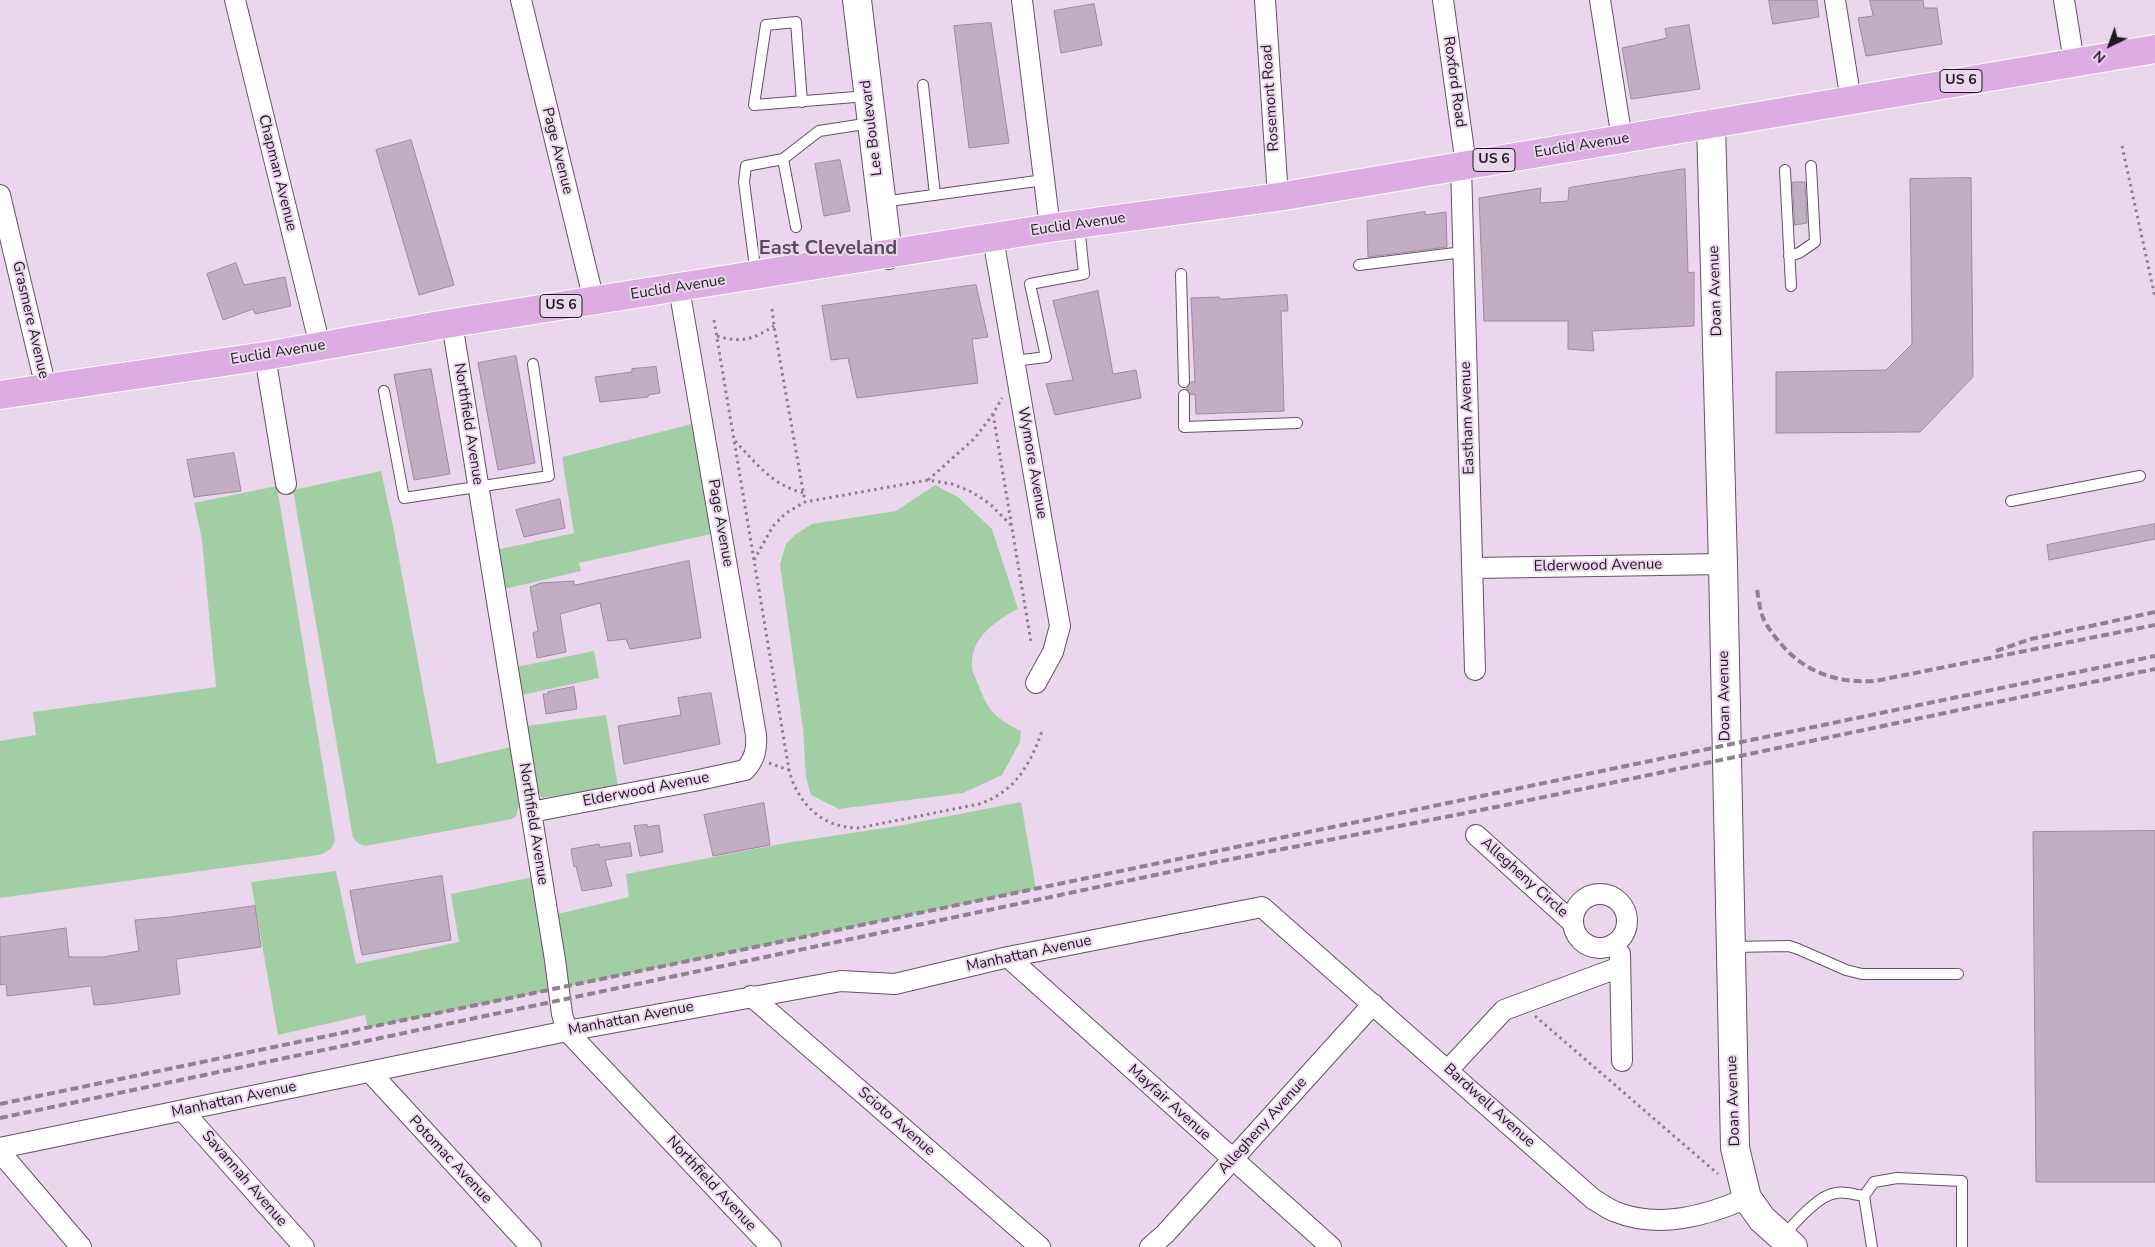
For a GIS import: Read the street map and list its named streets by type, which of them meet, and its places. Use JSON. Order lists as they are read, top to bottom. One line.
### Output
{"streets":{"main road":["US 6","Euclid Avenue"],"street":["Roxford Road","Rosemont Road","Lee Boulevard","Page Avenue","Chapman Avenue","Doan Avenue","Grasmere Avenue","Eastham Avenue","Northfield Avenue","Wymore Avenue","Elderwood Avenue","Allegheny Circle","Manhattan Avenue","Mayfair Avenue","Bardwell Avenue","Scioto Avenue","Allegheny Avenue","Potomac Avenue","Savannah Avenue"]},"crossings":[["Roxford Road","Euclid Avenue"],["Roxford Road","Eastham Avenue"],["Rosemont Road","Euclid Avenue"],["Lee Boulevard","Euclid Avenue"],["Euclid Avenue","Page Avenue"],["Euclid Avenue","Chapman Avenue"],["Euclid Avenue","Doan Avenue"],["Euclid Avenue","Grasmere Avenue"],["Euclid Avenue","Eastham Avenue"],["Euclid Avenue","Northfield Avenue"],["Euclid Avenue","Wymore Avenue"],["Page Avenue","Elderwood Avenue"],["Doan Avenue","Elderwood Avenue"],["Doan Avenue","Bardwell Avenue"],["Eastham Avenue","Elderwood Avenue"],["Northfield Avenue","Elderwood Avenue"],["Northfield Avenue","Manhattan Avenue"],["Manhattan Avenue","Mayfair Avenue"],["Manhattan Avenue","Bardwell Avenue"],["Manhattan Avenue","Scioto Avenue"],["Manhattan Avenue","Potomac Avenue"],["Manhattan Avenue","Savannah Avenue"],["Mayfair Avenue","Allegheny Avenue"],["Bardwell Avenue","Allegheny Avenue"]],"districts":["East Cleveland"],"north":"bottom left"}
